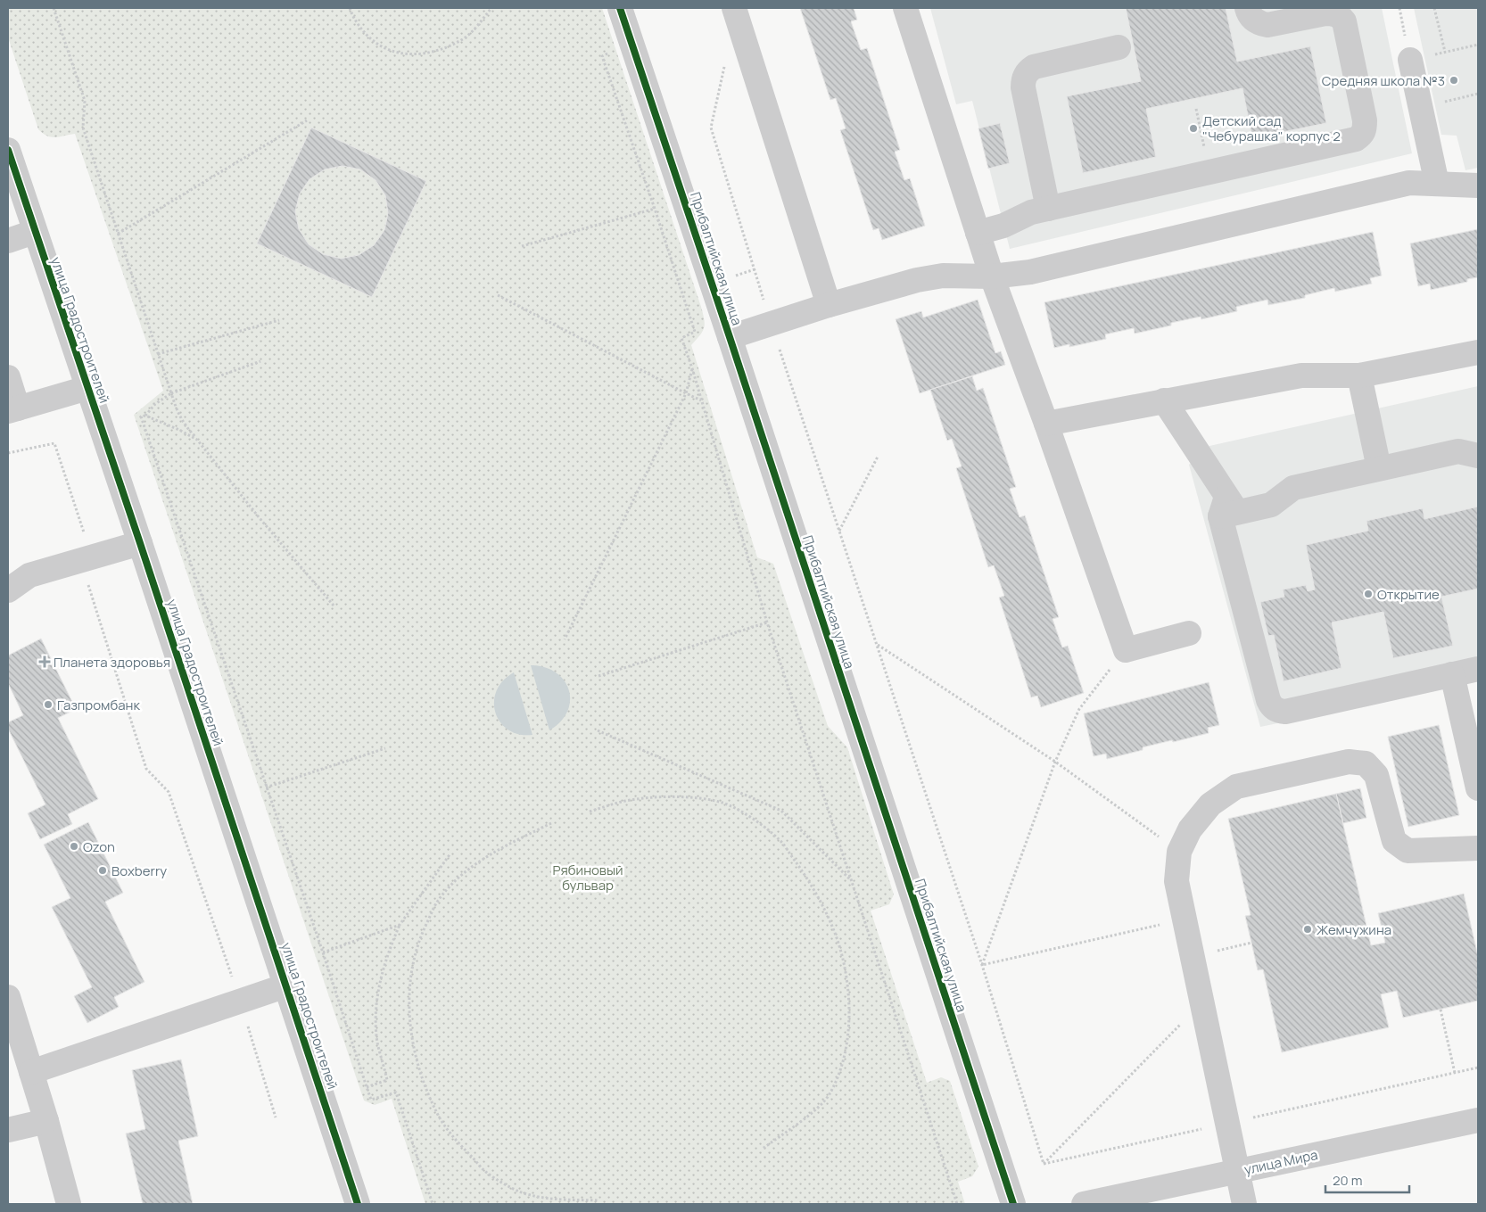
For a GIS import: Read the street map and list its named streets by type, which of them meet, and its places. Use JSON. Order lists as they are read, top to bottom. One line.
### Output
{"streets":{"street":["Прибалтийская улица","улица Градостроителей","улица Мира"]},"parks":["Рябиновый бульвар"],"places":{"other":["Средняя школа №3","Детский сад \"Чебурашка\" корпус 2","Открытие","Газпромбанк","Ozon","Boxberry","Жемчужина"],"health":["Планета здоровья"]},"scale_bar":"20 m"}
